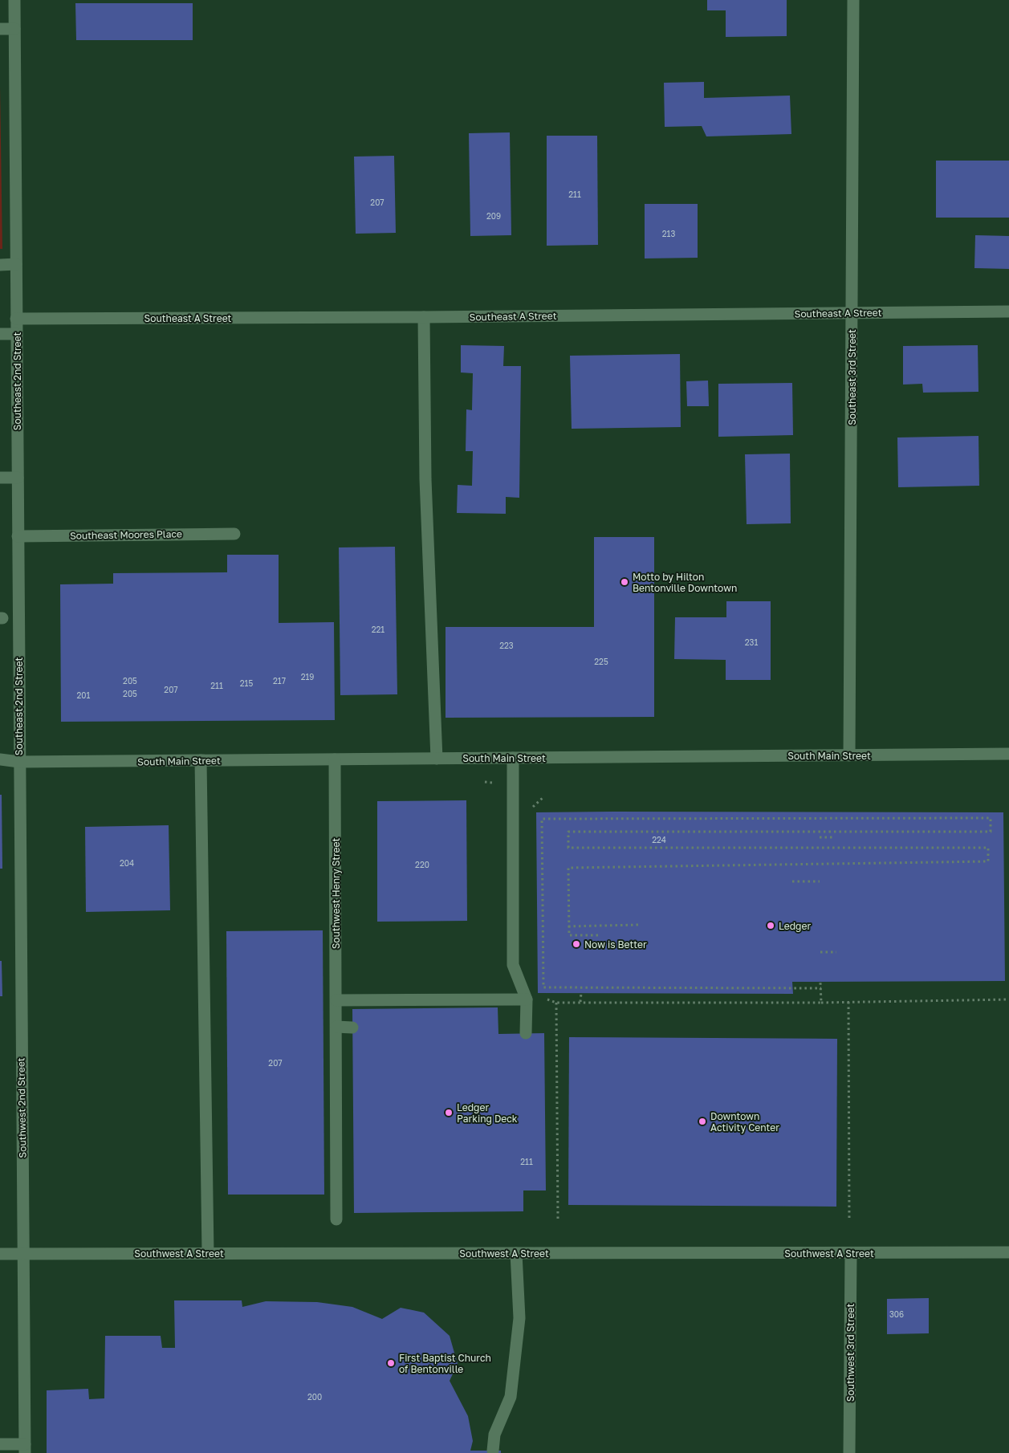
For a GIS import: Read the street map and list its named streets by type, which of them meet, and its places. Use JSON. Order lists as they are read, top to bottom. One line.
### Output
{"streets":{"street":["Southeast A Street","Southeast 3rd Street","Southeast 2nd Street","Southeast Moores Place","South Main Street","Southwest Henry Street","Southwest 2nd Street","Southwest A Street","Southwest 3rd Street"]},"crossings":[["Southeast A Street","Southeast 3rd Street"],["Southeast A Street","Southeast 2nd Street"],["Southeast 3rd Street","South Main Street"],["Southeast 2nd Street","Southeast Moores Place"],["Southeast 2nd Street","South Main Street"],["Southeast 2nd Street","Southwest 2nd Street"],["South Main Street","Southwest Henry Street"],["South Main Street","Southwest 2nd Street"],["Southwest 2nd Street","Southwest A Street"],["Southwest A Street","Southwest 3rd Street"]],"places":["Motto by Hilton Bentonville Downtown","Ledger","Now is Better","Ledger Parking Deck","Downtown Activity Center","First Baptist Church of Bentonville"],"house_numbers":["211","207","209","213","221","231","223","225","219","205","217","215","211","207","205","201","224","204","220","207","211","306","200"]}
